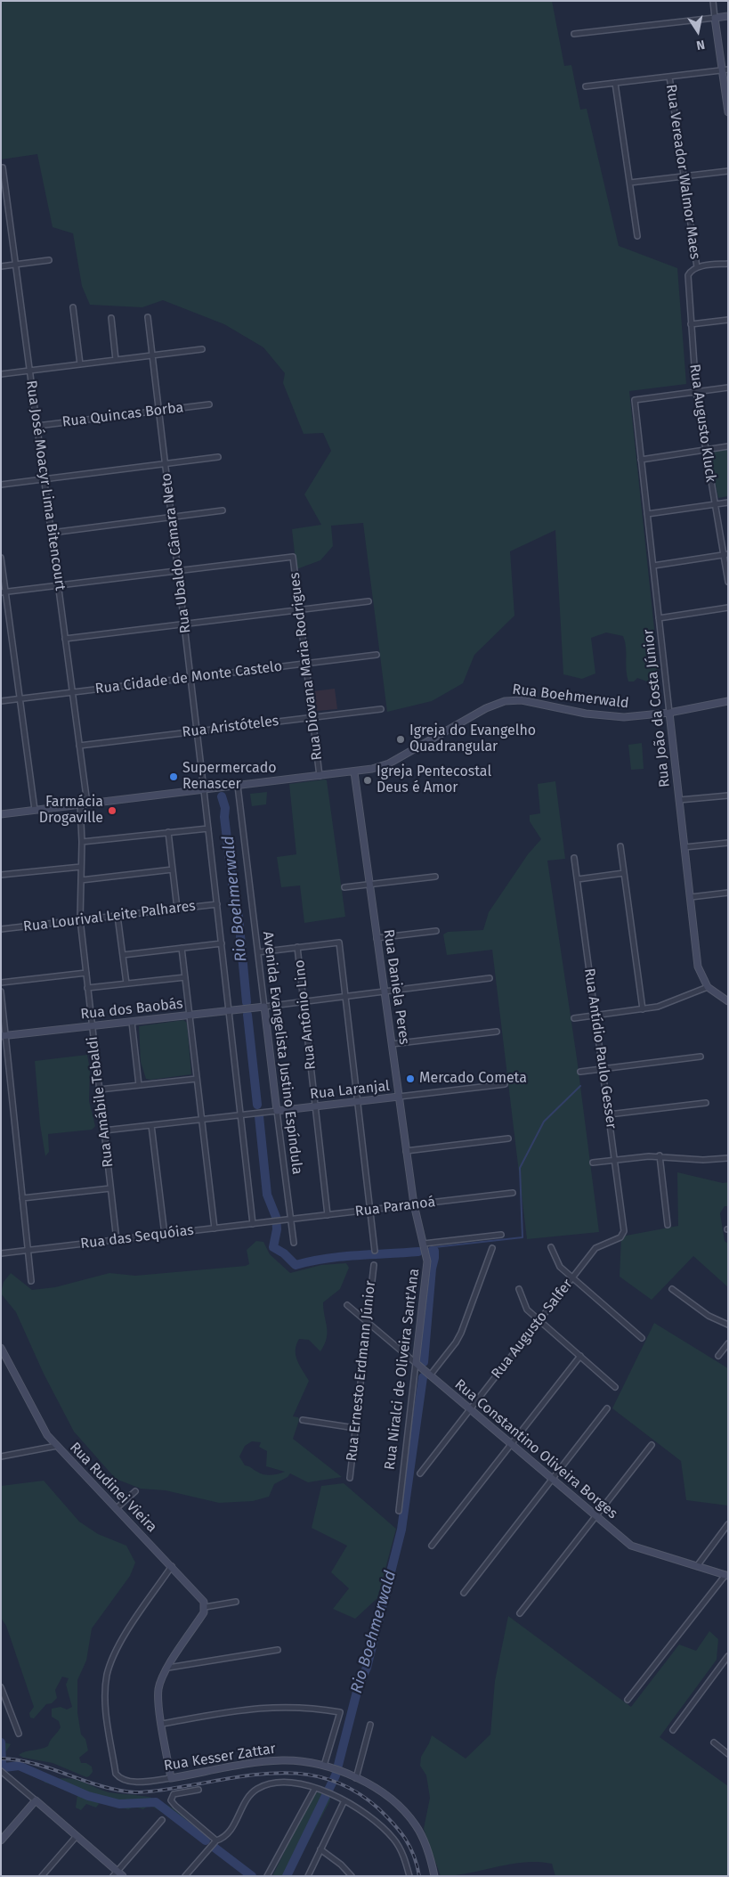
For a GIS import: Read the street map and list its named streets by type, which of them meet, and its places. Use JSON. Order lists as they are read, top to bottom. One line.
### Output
{"streets":{"street":["Rua Vereador Walmor Maes","Rua Quincas Borba","Rua Augusto Kluck","Rua José Moacyr Lima Bitencourt","Rua Ubaldo Câmara Neto","Rua Diovana Maria Rodrigues","Rua Cidade de Monte Castelo","Rua Boehmerwald","Rua João da Costa Júnior","Rua Aristóteles","Rua Lourival Leite Palhares","Rua Daniela Peres","Rua dos Baobás","Rua Antônio Lino","Rua Antídio Paulo Gesser","Avenida Evangelista Justino Espíndula","Rua Laranjal","Rua Amábile Tebaldi","Rua Paranoá","Rua das Sequóias","Rua Augusto Salfer","Rua Niralci de Oliveira Sant'Ana","Rua Ernesto Erdmann Júnior","Rua Constantino Oliveira Borges","Rua Rudinei Vieira","Rua Kesser Zattar"]},"crossings":[["Rua Vereador Walmor Maes","Rua Augusto Kluck"],["Rua Quincas Borba","Rua José Moacyr Lima Bitencourt"],["Rua Quincas Borba","Rua Ubaldo Câmara Neto"],["Rua Augusto Kluck","Rua João da Costa Júnior"],["Rua José Moacyr Lima Bitencourt","Rua Cidade de Monte Castelo"],["Rua José Moacyr Lima Bitencourt","Rua Boehmerwald"],["Rua José Moacyr Lima Bitencourt","Rua Aristóteles"],["Rua José Moacyr Lima Bitencourt","Rua Amábile Tebaldi"],["Rua Ubaldo Câmara Neto","Rua Diovana Maria Rodrigues"],["Rua Ubaldo Câmara Neto","Rua Cidade de Monte Castelo"],["Rua Ubaldo Câmara Neto","Rua Boehmerwald"],["Rua Ubaldo Câmara Neto","Rua Aristóteles"],["Rua Ubaldo Câmara Neto","Rua Lourival Leite Palhares"],["Rua Ubaldo Câmara Neto","Rua dos Baobás"],["Rua Ubaldo Câmara Neto","Rua das Sequóias"],["Rua Diovana Maria Rodrigues","Rua Cidade de Monte Castelo"],["Rua Diovana Maria Rodrigues","Rua Boehmerwald"],["Rua Diovana Maria Rodrigues","Rua Aristóteles"],["Rua Boehmerwald","Rua João da Costa Júnior"],["Rua Boehmerwald","Rua Daniela Peres"],["Rua Boehmerwald","Avenida Evangelista Justino Espíndula"],["Rua Boehmerwald","Rua Amábile Tebaldi"],["Rua Lourival Leite Palhares","Rua Amábile Tebaldi"],["Rua Daniela Peres","Rua Laranjal"],["Rua Daniela Peres","Rua Paranoá"],["Rua Daniela Peres","Rua Niralci de Oliveira Sant'Ana"],["Rua dos Baobás","Avenida Evangelista Justino Espíndula"],["Rua dos Baobás","Rua Amábile Tebaldi"],["Rua Antônio Lino","Rua Laranjal"],["Rua Antônio Lino","Rua Paranoá"],["Rua Antídio Paulo Gesser","Rua Augusto Salfer"],["Avenida Evangelista Justino Espíndula","Rua Laranjal"],["Avenida Evangelista Justino Espíndula","Rua Paranoá"],["Rua Amábile Tebaldi","Rua das Sequóias"],["Rua Paranoá","Rua das Sequóias"],["Rua Paranoá","Rua Niralci de Oliveira Sant'Ana"],["Rua Augusto Salfer","Rua Constantino Oliveira Borges"],["Rua Niralci de Oliveira Sant'Ana","Rua Constantino Oliveira Borges"],["Rua Ernesto Erdmann Júnior","Rua Constantino Oliveira Borges"],["Rua Rudinei Vieira","Rua Kesser Zattar"]],"water":["Rio Boehmerwald"],"places":["Igreja do Evangelho Quadrangular","Supermercado Renascer","Igreja Pentecostal Deus é Amor","Farmácia Drogaville","Mercado Cometa"],"north":"bottom"}
